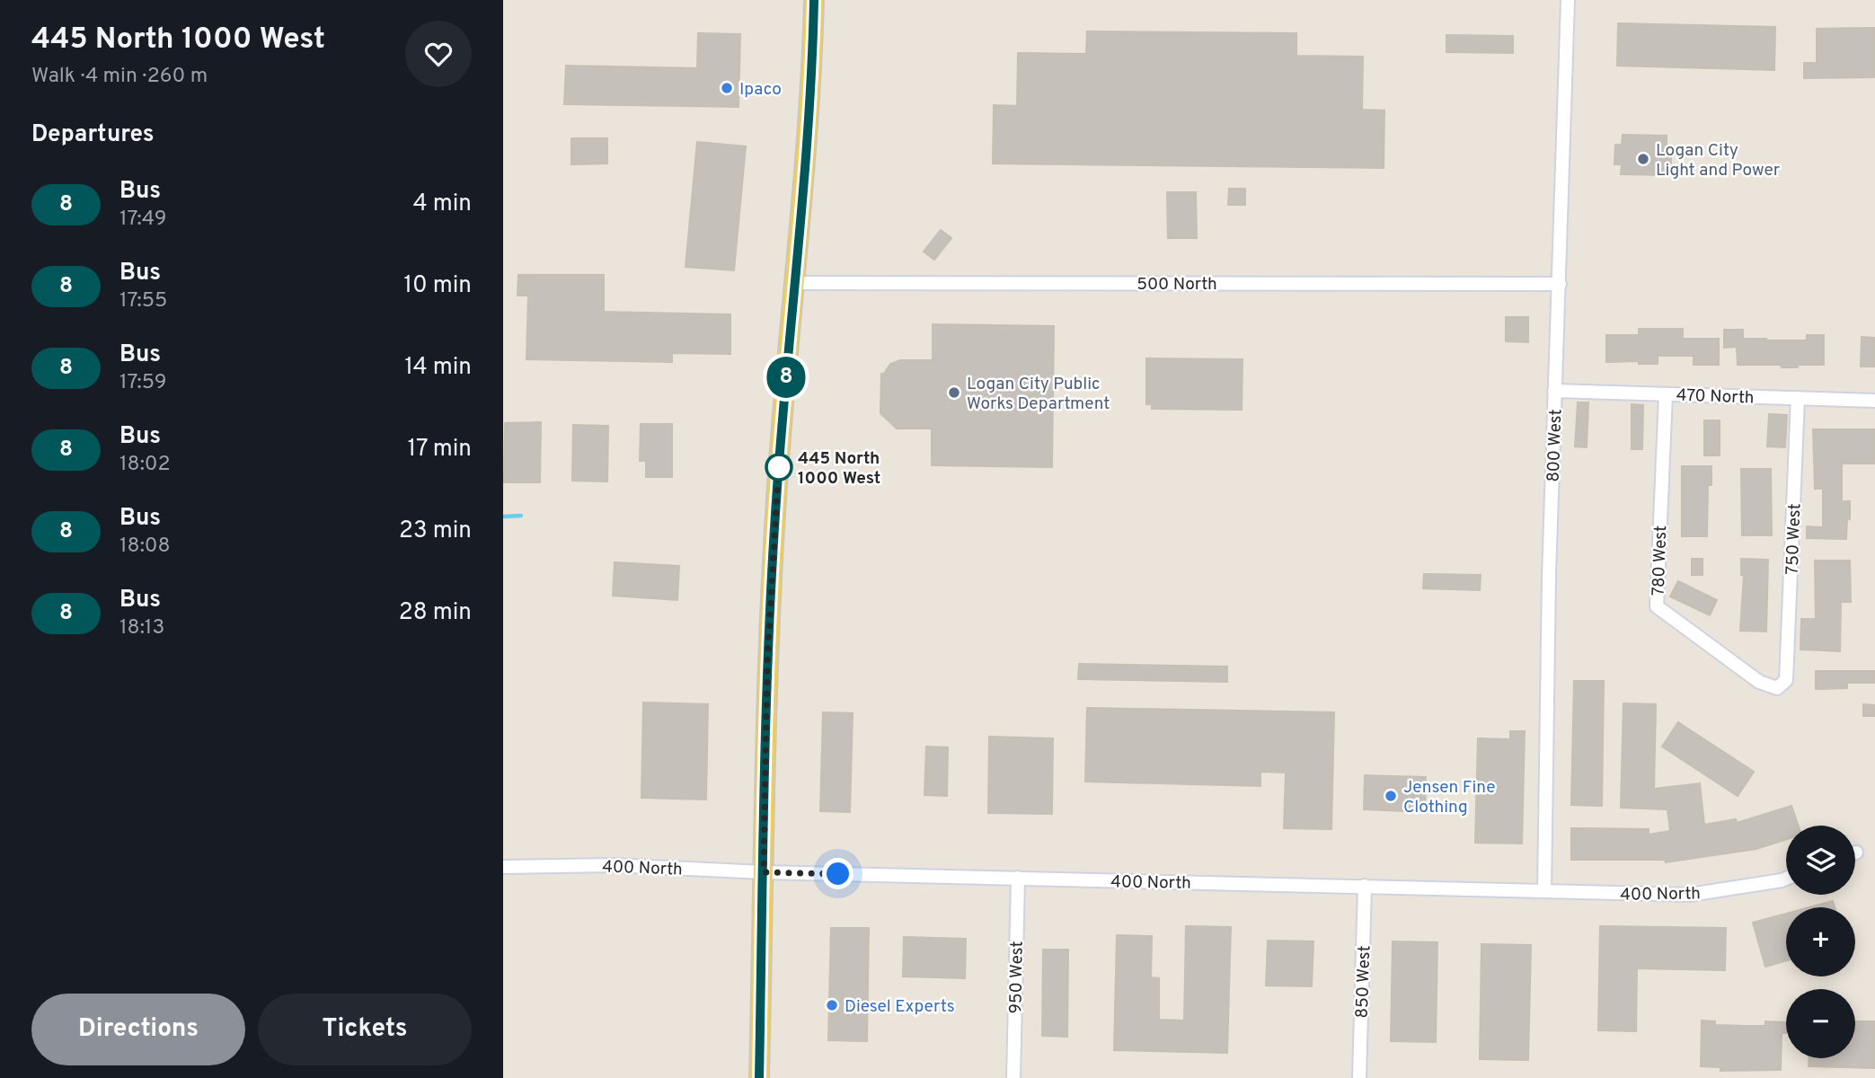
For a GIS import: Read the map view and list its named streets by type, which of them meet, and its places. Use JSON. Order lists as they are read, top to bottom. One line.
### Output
{"streets":{"street":["500 North","470 North","800 West","750 West","780 West","400 North","950 West","850 West"]},"crossings":[["500 North","800 West"],["470 North","800 West"],["470 North","750 West"],["470 North","780 West"],["800 West","400 North"],["750 West","780 West"],["400 North","950 West"],["400 North","850 West"]],"places":["Ipaco","Logan City Light and Power","Logan City Public Works Department","445 North 1000 West","Jensen Fine Clothing","Diesel Experts"],"lines":["bus line 8"],"page":{"heading":[["445 North 1000 West","Walk · 4 min · 260 m"],"Departures"],"on_map":"8","list":[{"mark":"8","name":"Bus","note":"17:49","value":"4 min"},{"mark":"8","name":"Bus","note":"17:55","value":"10 min"},{"mark":"8","name":"Bus","note":"17:59","value":"14 min"},{"mark":"8","name":"Bus","note":"18:02","value":"17 min"},{"mark":"8","name":"Bus","note":"18:08","value":"23 min"},{"mark":"8","name":"Bus","note":"18:13","value":"28 min"}],"map_buttons":["+","−"],"buttons":["Directions","Tickets"]}}
